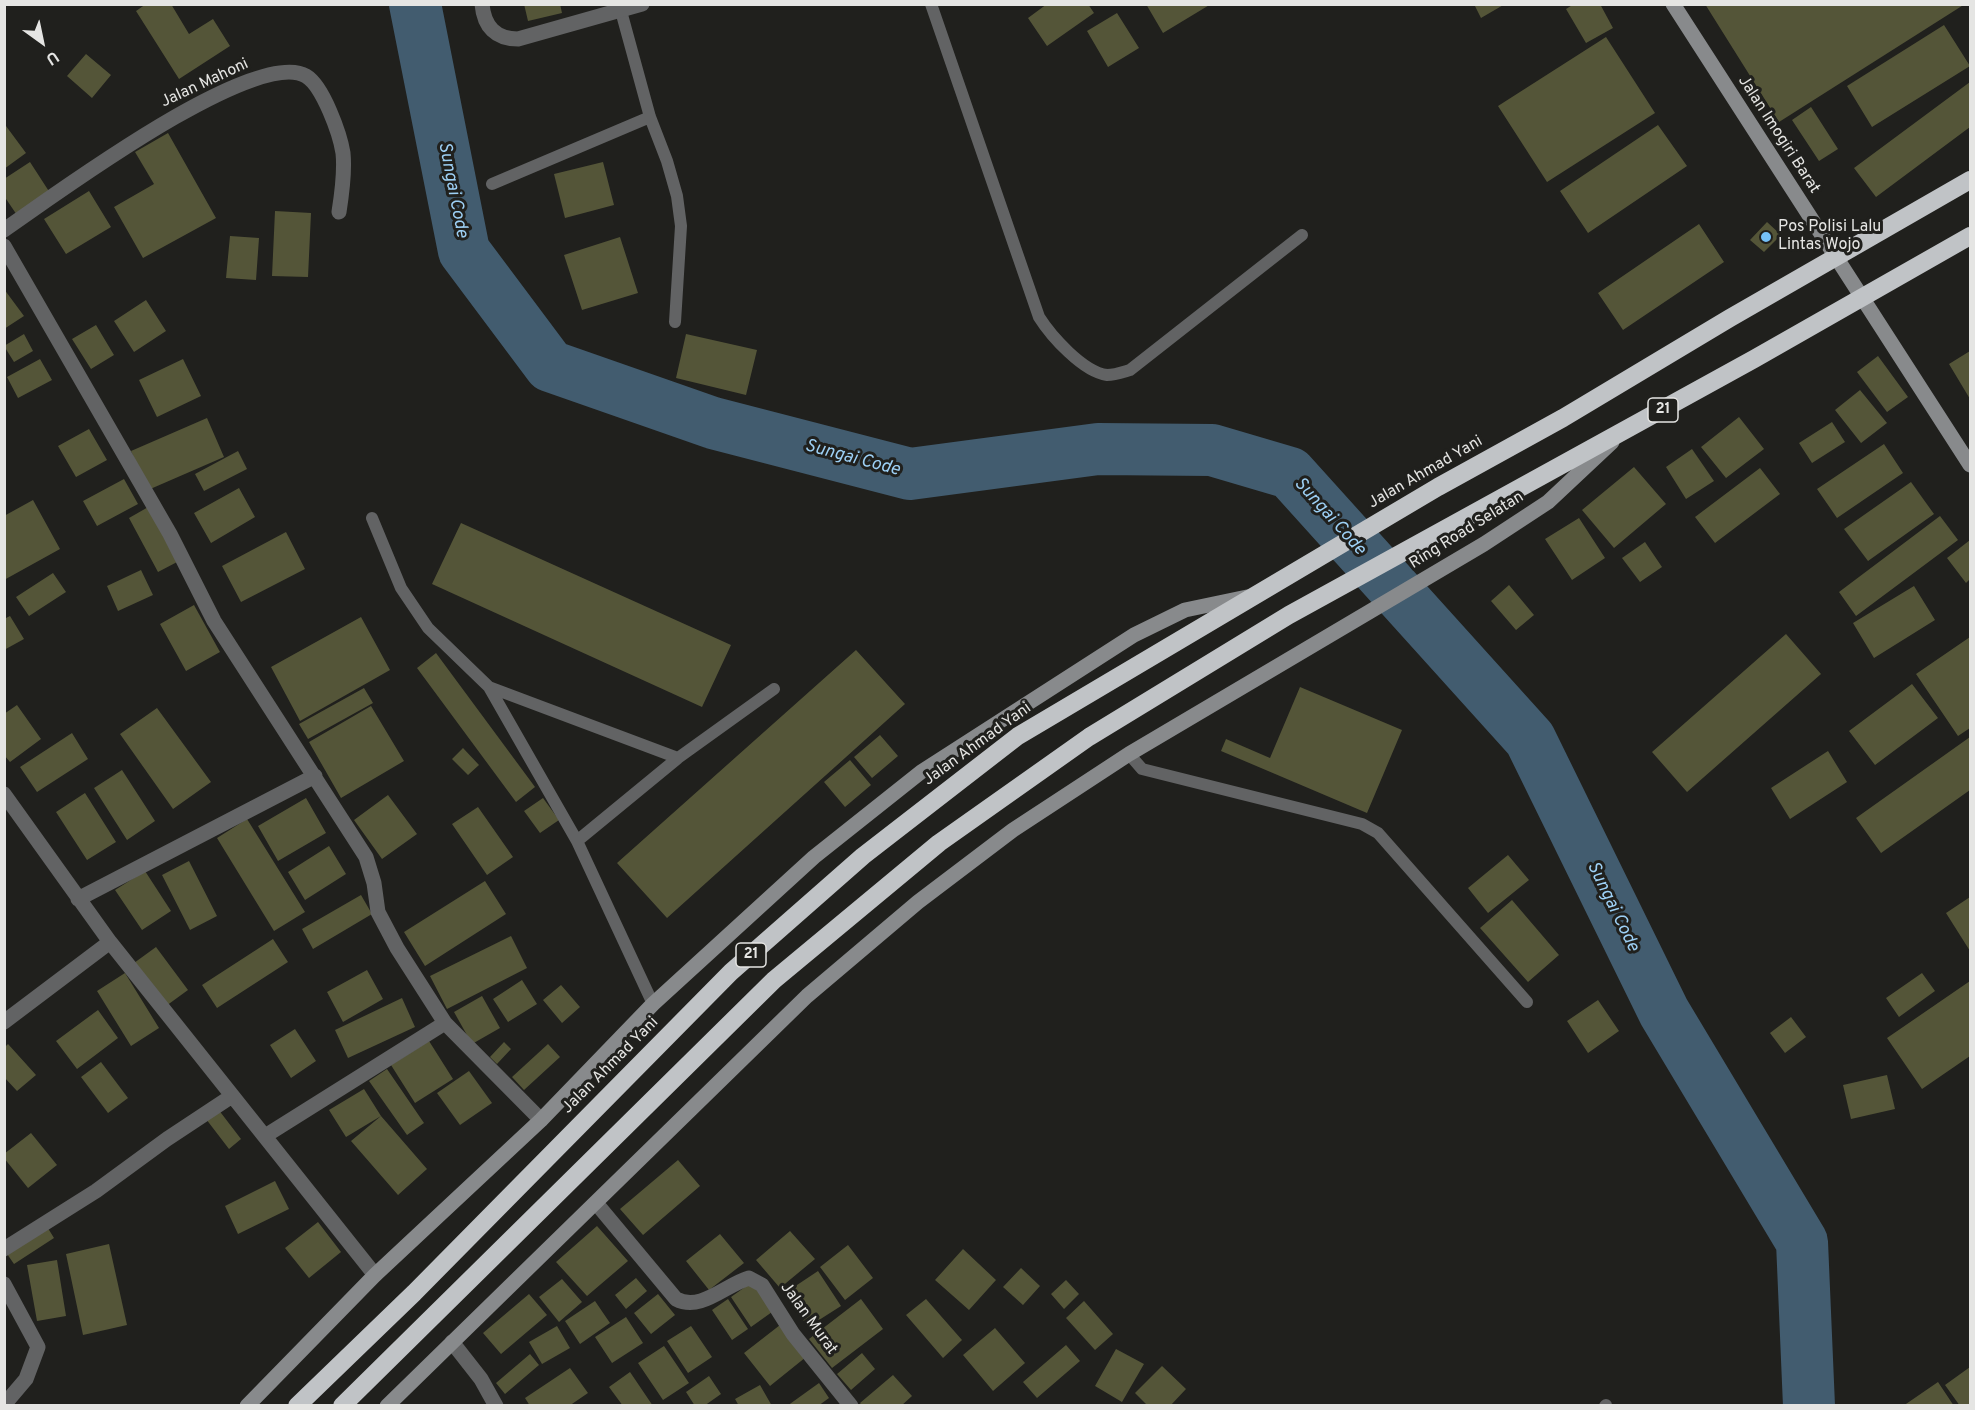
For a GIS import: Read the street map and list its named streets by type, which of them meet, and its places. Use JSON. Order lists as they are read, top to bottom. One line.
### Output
{"streets":{"highway":["21","Jalan Ahmad Yani"],"street":["Jalan Mahoni","Jalan Imogiri Barat","Ring Road Selatan","Jalan Murat"]},"crossings":[["Jalan Imogiri Barat","21"],["Jalan Imogiri Barat","Jalan Ahmad Yani"],["21","Jalan Ahmad Yani"],["21","Ring Road Selatan"],["Ring Road Selatan","Jalan Murat"]],"water":["Sungai Code"],"places":["Pos Polisi Lalu Lintas Wojo"],"north":"bottom right"}
